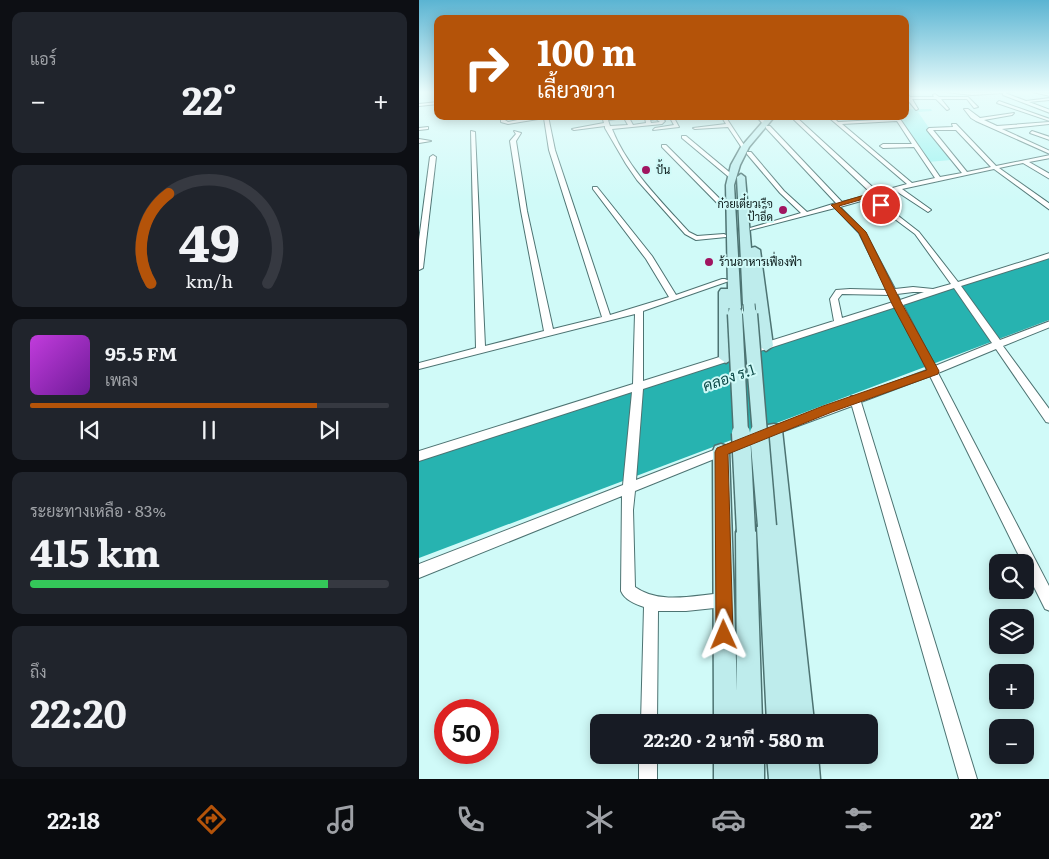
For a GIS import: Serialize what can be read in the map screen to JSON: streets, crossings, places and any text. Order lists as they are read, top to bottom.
{
  "water": ["คลอง ร.1"],
  "places": ["ปั้น", "ก๋วยเตี๋ยวเรือ ป้าอี๊ด", "ร้านอาหารเฟื่องฟ้า"],
  "page": {
    "tile": [
      "แอร์",
      ["ระยะทางเหลือ · 83%", "415 km"],
      ["ถึง", "22:20"]
    ],
    "turn": ["100 m", "เลี้ยวขวา"],
    "heat": ["−", "22°", "+"],
    "song": ["95.5 FM", "เพลง"],
    "map_buttons": ["+", "−"],
    "limit": "50",
    "trip": "22:20 · 2 นาที · 580 m",
    "tabs": ["22:18", "22°"],
    "gauge": ["49", "km/h"]
  }
}
